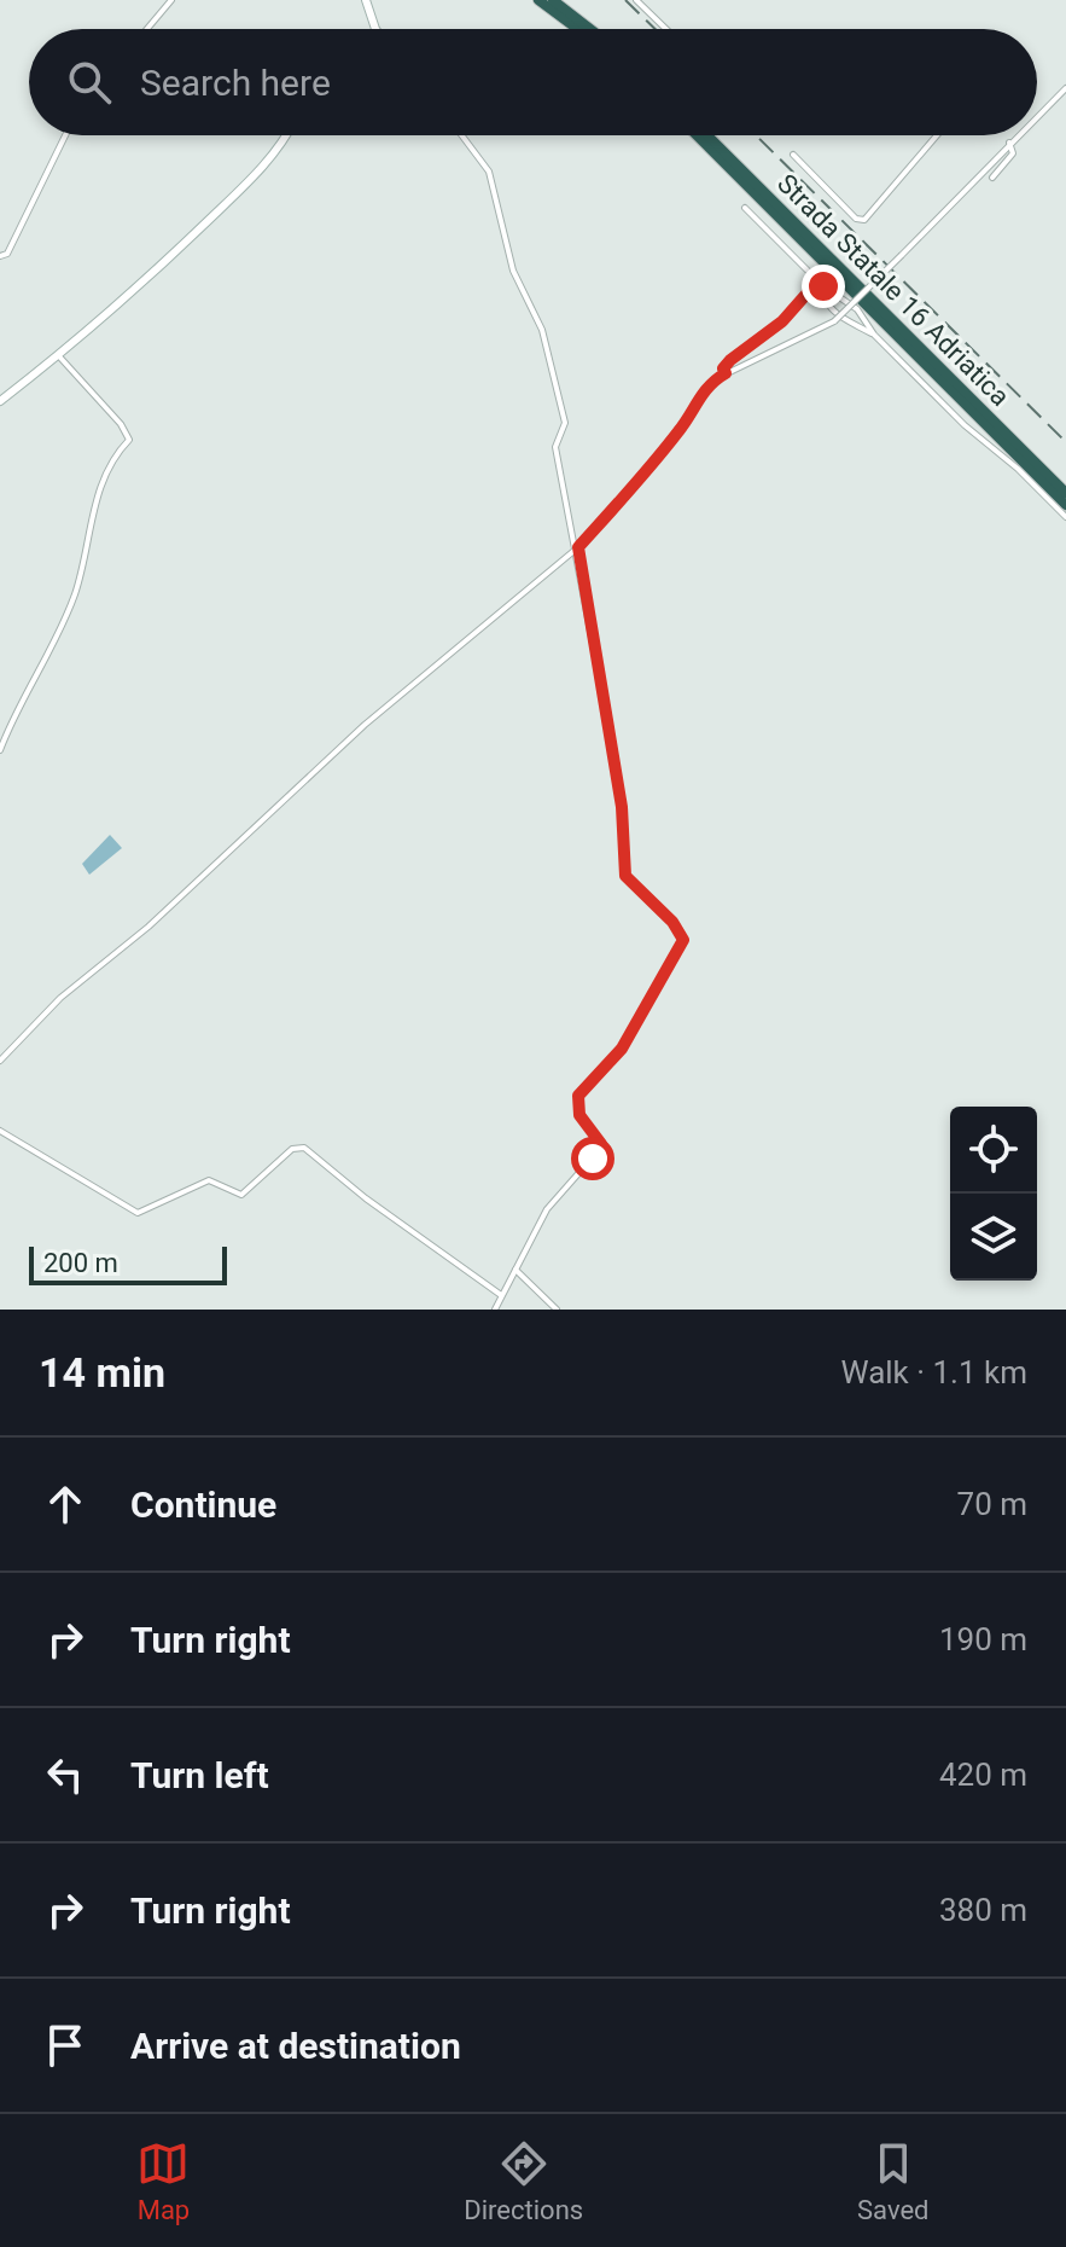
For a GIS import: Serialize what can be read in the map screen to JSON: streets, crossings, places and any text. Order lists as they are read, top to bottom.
{
  "streets": {
    "highway": ["Strada Statale 16 Adriatica"]
  },
  "scale_bar": "200 m",
  "page": {
    "search": "Search here",
    "scale": "200 m",
    "heading": ["14 min", "Walk · 1.1 km"],
    "list": [
      ["Continue", "70 m"],
      ["Turn right", "190 m"],
      ["Turn left", "420 m"],
      ["Turn right", "380 m"],
      "Arrive at destination"
    ],
    "nav": ["Map", "Directions", "Saved"]
  }
}
